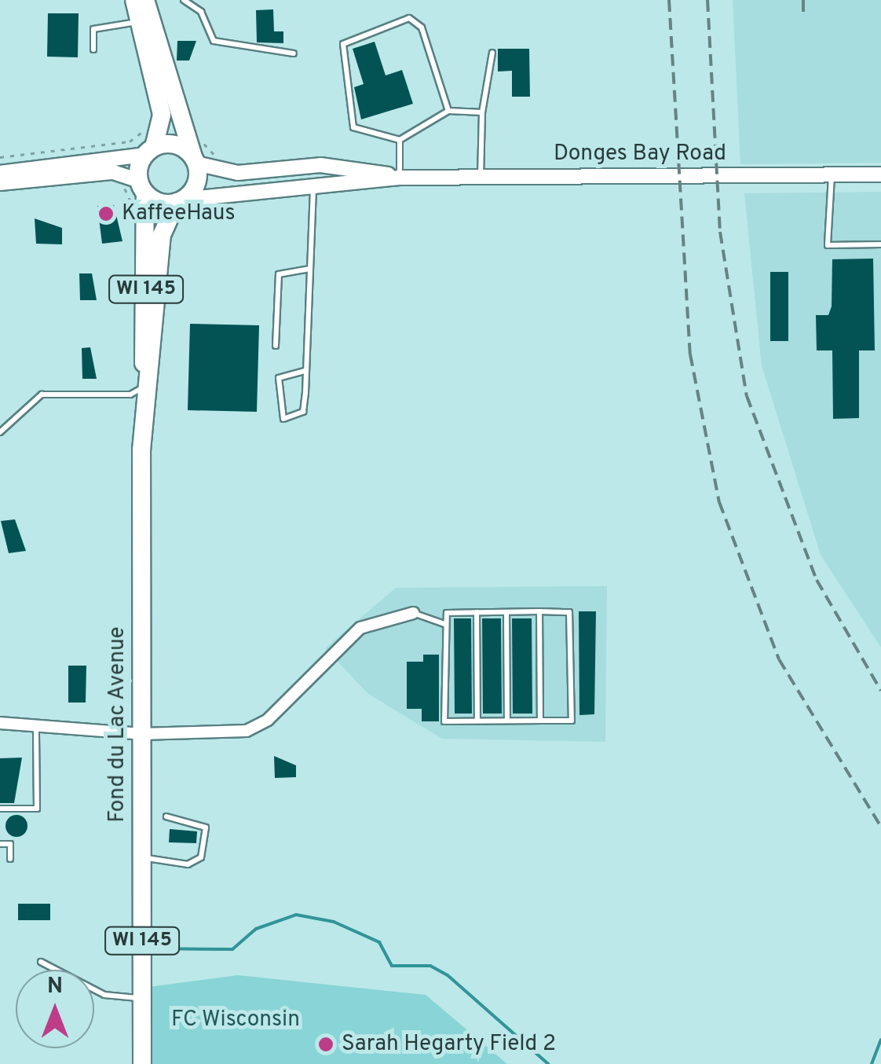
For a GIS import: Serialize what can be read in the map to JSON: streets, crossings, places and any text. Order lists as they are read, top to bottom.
{
  "streets": {
    "main road": ["WI 145", "Fond du Lac Avenue"],
    "street": ["Donges Bay Road"]
  },
  "crossings": [
    ["Donges Bay Road", "WI 145"],
    ["Donges Bay Road", "Fond du Lac Avenue"],
    ["WI 145", "Fond du Lac Avenue"]
  ],
  "parks": ["FC Wisconsin"],
  "places": ["KaffeeHaus", "Sarah Hegarty Field 2"],
  "north": "top"
}
